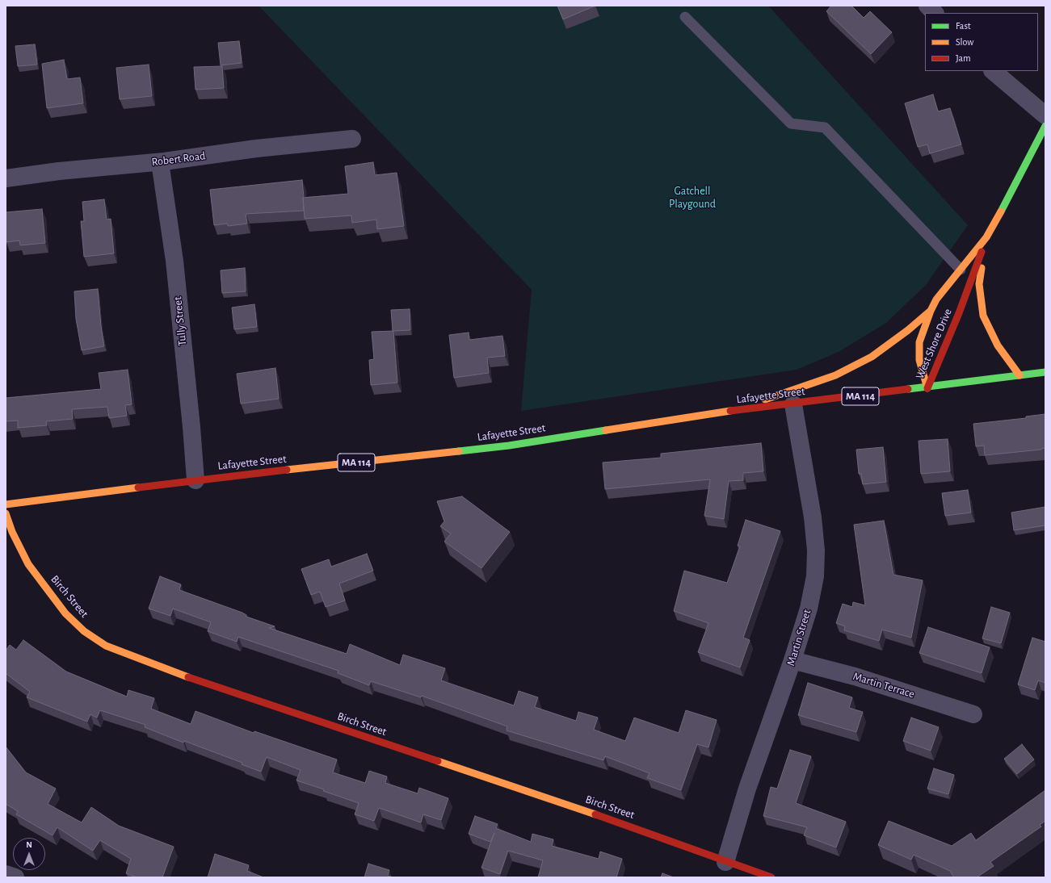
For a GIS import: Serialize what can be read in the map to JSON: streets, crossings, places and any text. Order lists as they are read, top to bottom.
{
  "streets": {
    "main road": [
      "West Shore Drive",
      "Lafayette Street",
      "MA 114",
      "Birch Street"
    ],
    "street": [
      "Robert Road",
      "Tully Street",
      "Martin Street",
      "Martin Terrace"
    ]
  },
  "crossings": [
    ["Robert Road", "Tully Street"],
    ["Tully Street", "Lafayette Street"],
    ["West Shore Drive", "Lafayette Street"],
    ["Lafayette Street", "Martin Street"],
    ["Birch Street", "Martin Street"],
    ["Martin Street", "Martin Terrace"]
  ],
  "parks": ["Gatchell Playgound"],
  "legend": ["Fast", "Slow", "Jam"],
  "north": "top"
}
